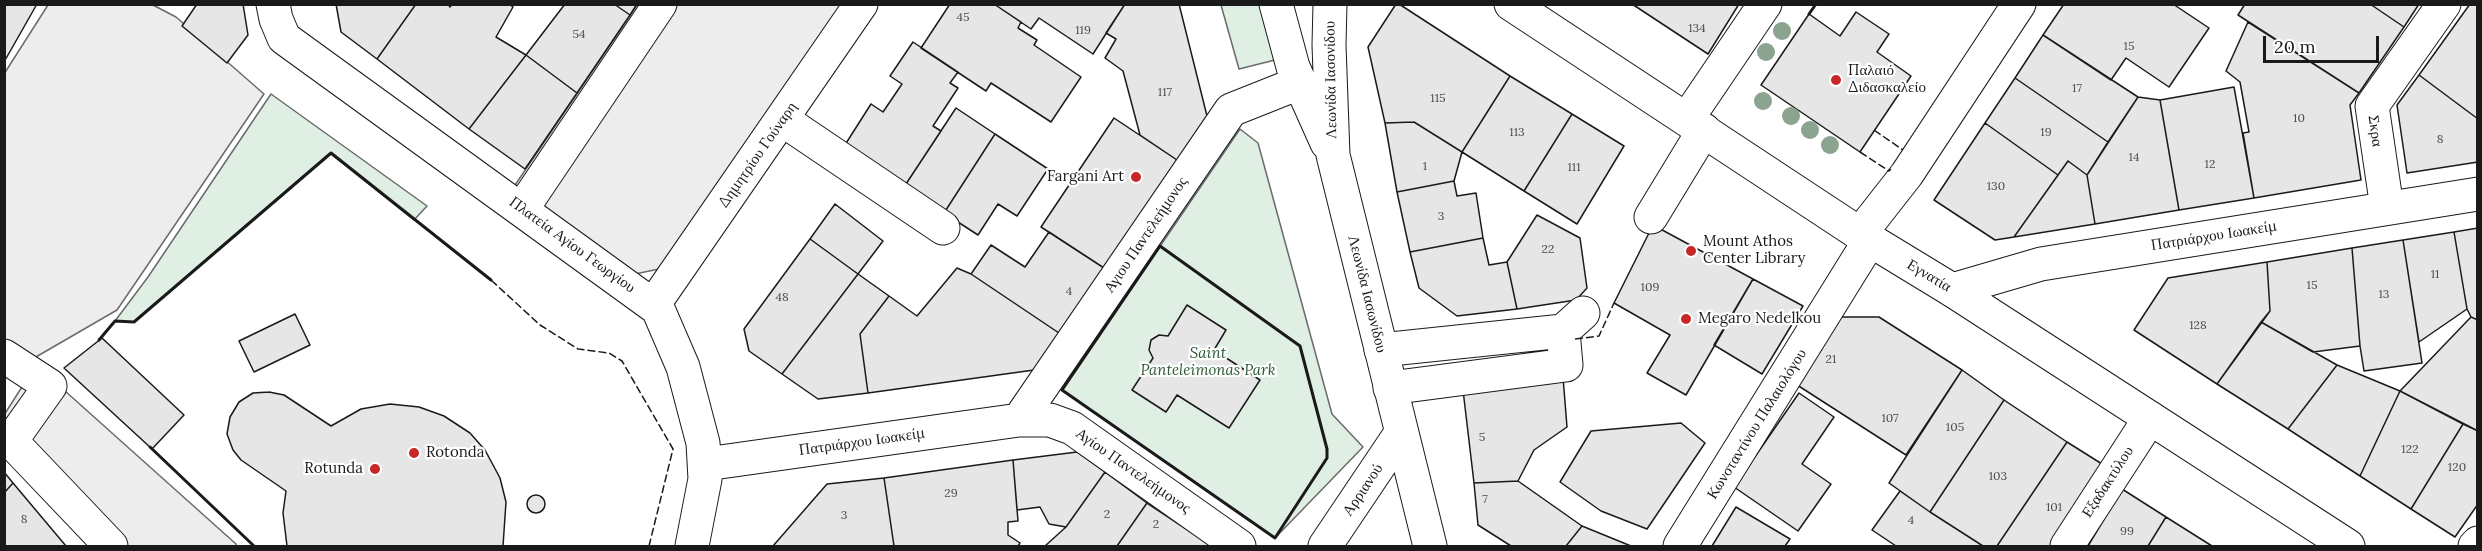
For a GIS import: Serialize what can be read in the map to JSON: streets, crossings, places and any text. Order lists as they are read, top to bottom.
{
  "streets": {
    "street": [
      "Λεωνίδα Ιασονίδου",
      "Σκρα",
      "Δημητρίου Γούναρη",
      "Αγιου Παντελεήμονος",
      "Πατριάρχου Ιωακείμ",
      "Πλατεία Αγίου Γεωργίου",
      "Εγνατία",
      "Λεωνίδα Ιασωνίδου",
      "Κωνσταντίνου Παλαιολόγου",
      "Αγίου Παντελεήμονος",
      "Εξαδακτύλου",
      "Αρριανού"
    ]
  },
  "crossings": [
    ["Λεωνίδα Ιασονίδου", "Λεωνίδα Ιασωνίδου"],
    ["Σκρα", "Πατριάρχου Ιωακείμ"],
    ["Δημητρίου Γούναρη", "Πλατεία Αγίου Γεωργίου"],
    ["Αγιου Παντελεήμονος", "Πατριάρχου Ιωακείμ"],
    ["Αγιου Παντελεήμονος", "Αγίου Παντελεήμονος"],
    ["Πατριάρχου Ιωακείμ", "Πλατεία Αγίου Γεωργίου"],
    ["Πατριάρχου Ιωακείμ", "Εγνατία"],
    ["Πατριάρχου Ιωακείμ", "Αγίου Παντελεήμονος"],
    ["Εγνατία", "Κωνσταντίνου Παλαιολόγου"],
    ["Εγνατία", "Εξαδακτύλου"],
    ["Λεωνίδα Ιασωνίδου", "Αρριανού"]
  ],
  "parks": ["Saint Panteleimonas Park"],
  "places": [
    "Παλαιό Διδασκαλείο",
    "Fargani Art",
    "Mount Athos Center Library",
    "Megaro Nedelkou",
    "Rotonda",
    "Rotunda"
  ],
  "house_numbers": [
    "45",
    "134",
    "119",
    "54",
    "15",
    "17",
    "117",
    "115",
    "10",
    "113",
    "19",
    "8",
    "14",
    "12",
    "1",
    "111",
    "130",
    "3",
    "22",
    "11",
    "15",
    "109",
    "4",
    "13",
    "48",
    "128",
    "21",
    "107",
    "105",
    "5",
    "122",
    "120",
    "103",
    "29",
    "7",
    "101",
    "2",
    "3",
    "8",
    "4",
    "2",
    "99"
  ],
  "scale_bar": "20 m"
}
